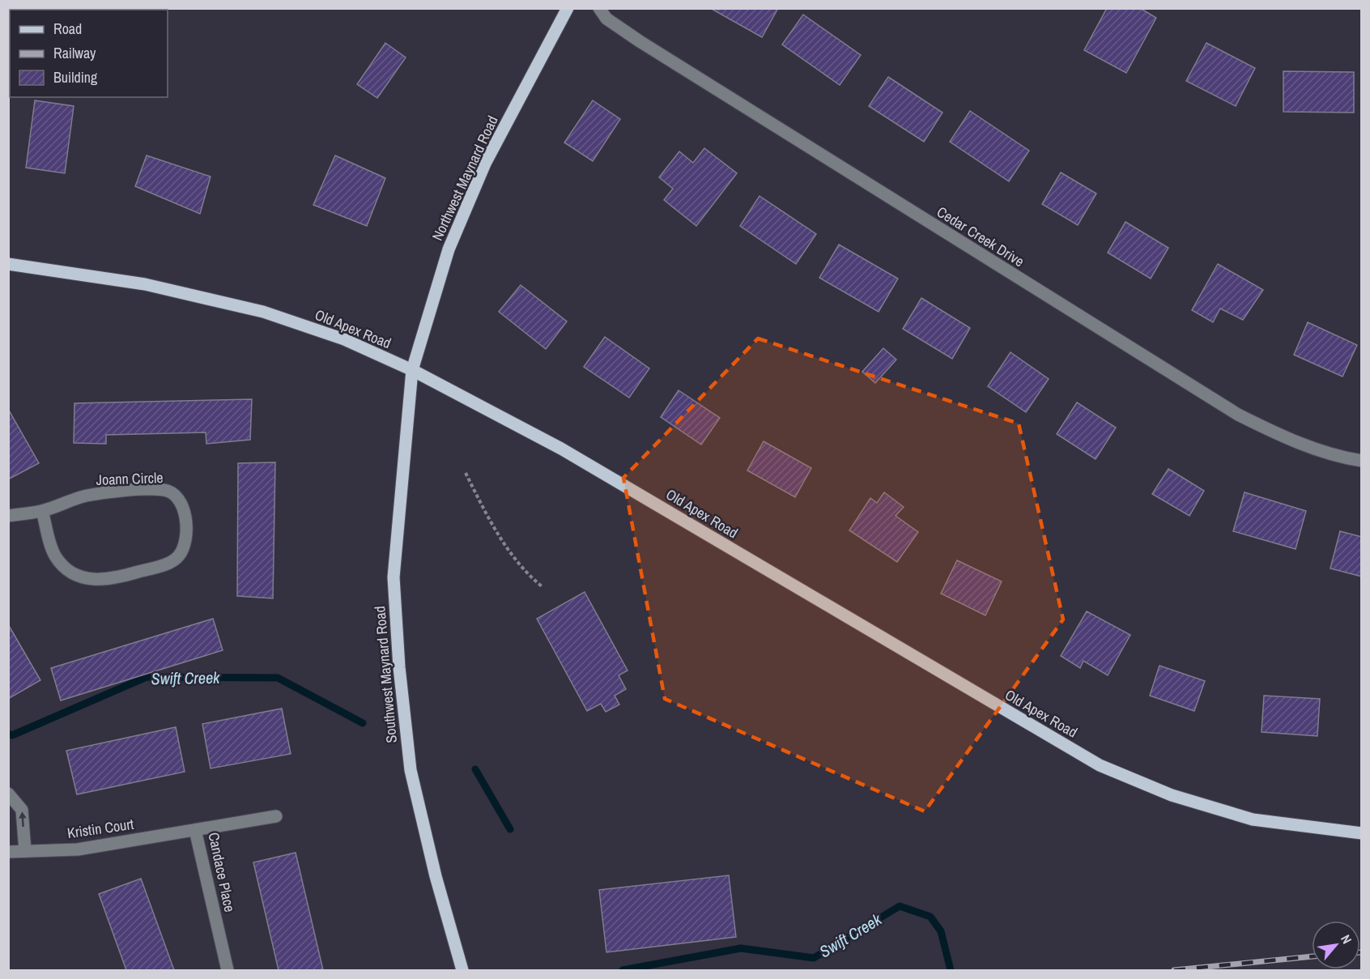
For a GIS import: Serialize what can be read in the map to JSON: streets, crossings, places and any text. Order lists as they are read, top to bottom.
{
  "streets": {
    "main road": ["Northwest Maynard Road", "Old Apex Road", "Southwest Maynard Road"],
    "street": [
      "Cedar Creek Drive",
      "Joann Circle",
      "Kristin Court",
      "Candace Place"
    ]
  },
  "crossings": [
    ["Northwest Maynard Road", "Old Apex Road"],
    ["Northwest Maynard Road", "Southwest Maynard Road"],
    ["Old Apex Road", "Southwest Maynard Road"],
    ["Kristin Court", "Candace Place"]
  ],
  "water": ["Swift Creek"],
  "legend": ["Road", "Railway", "Building"],
  "north": "top right"
}
